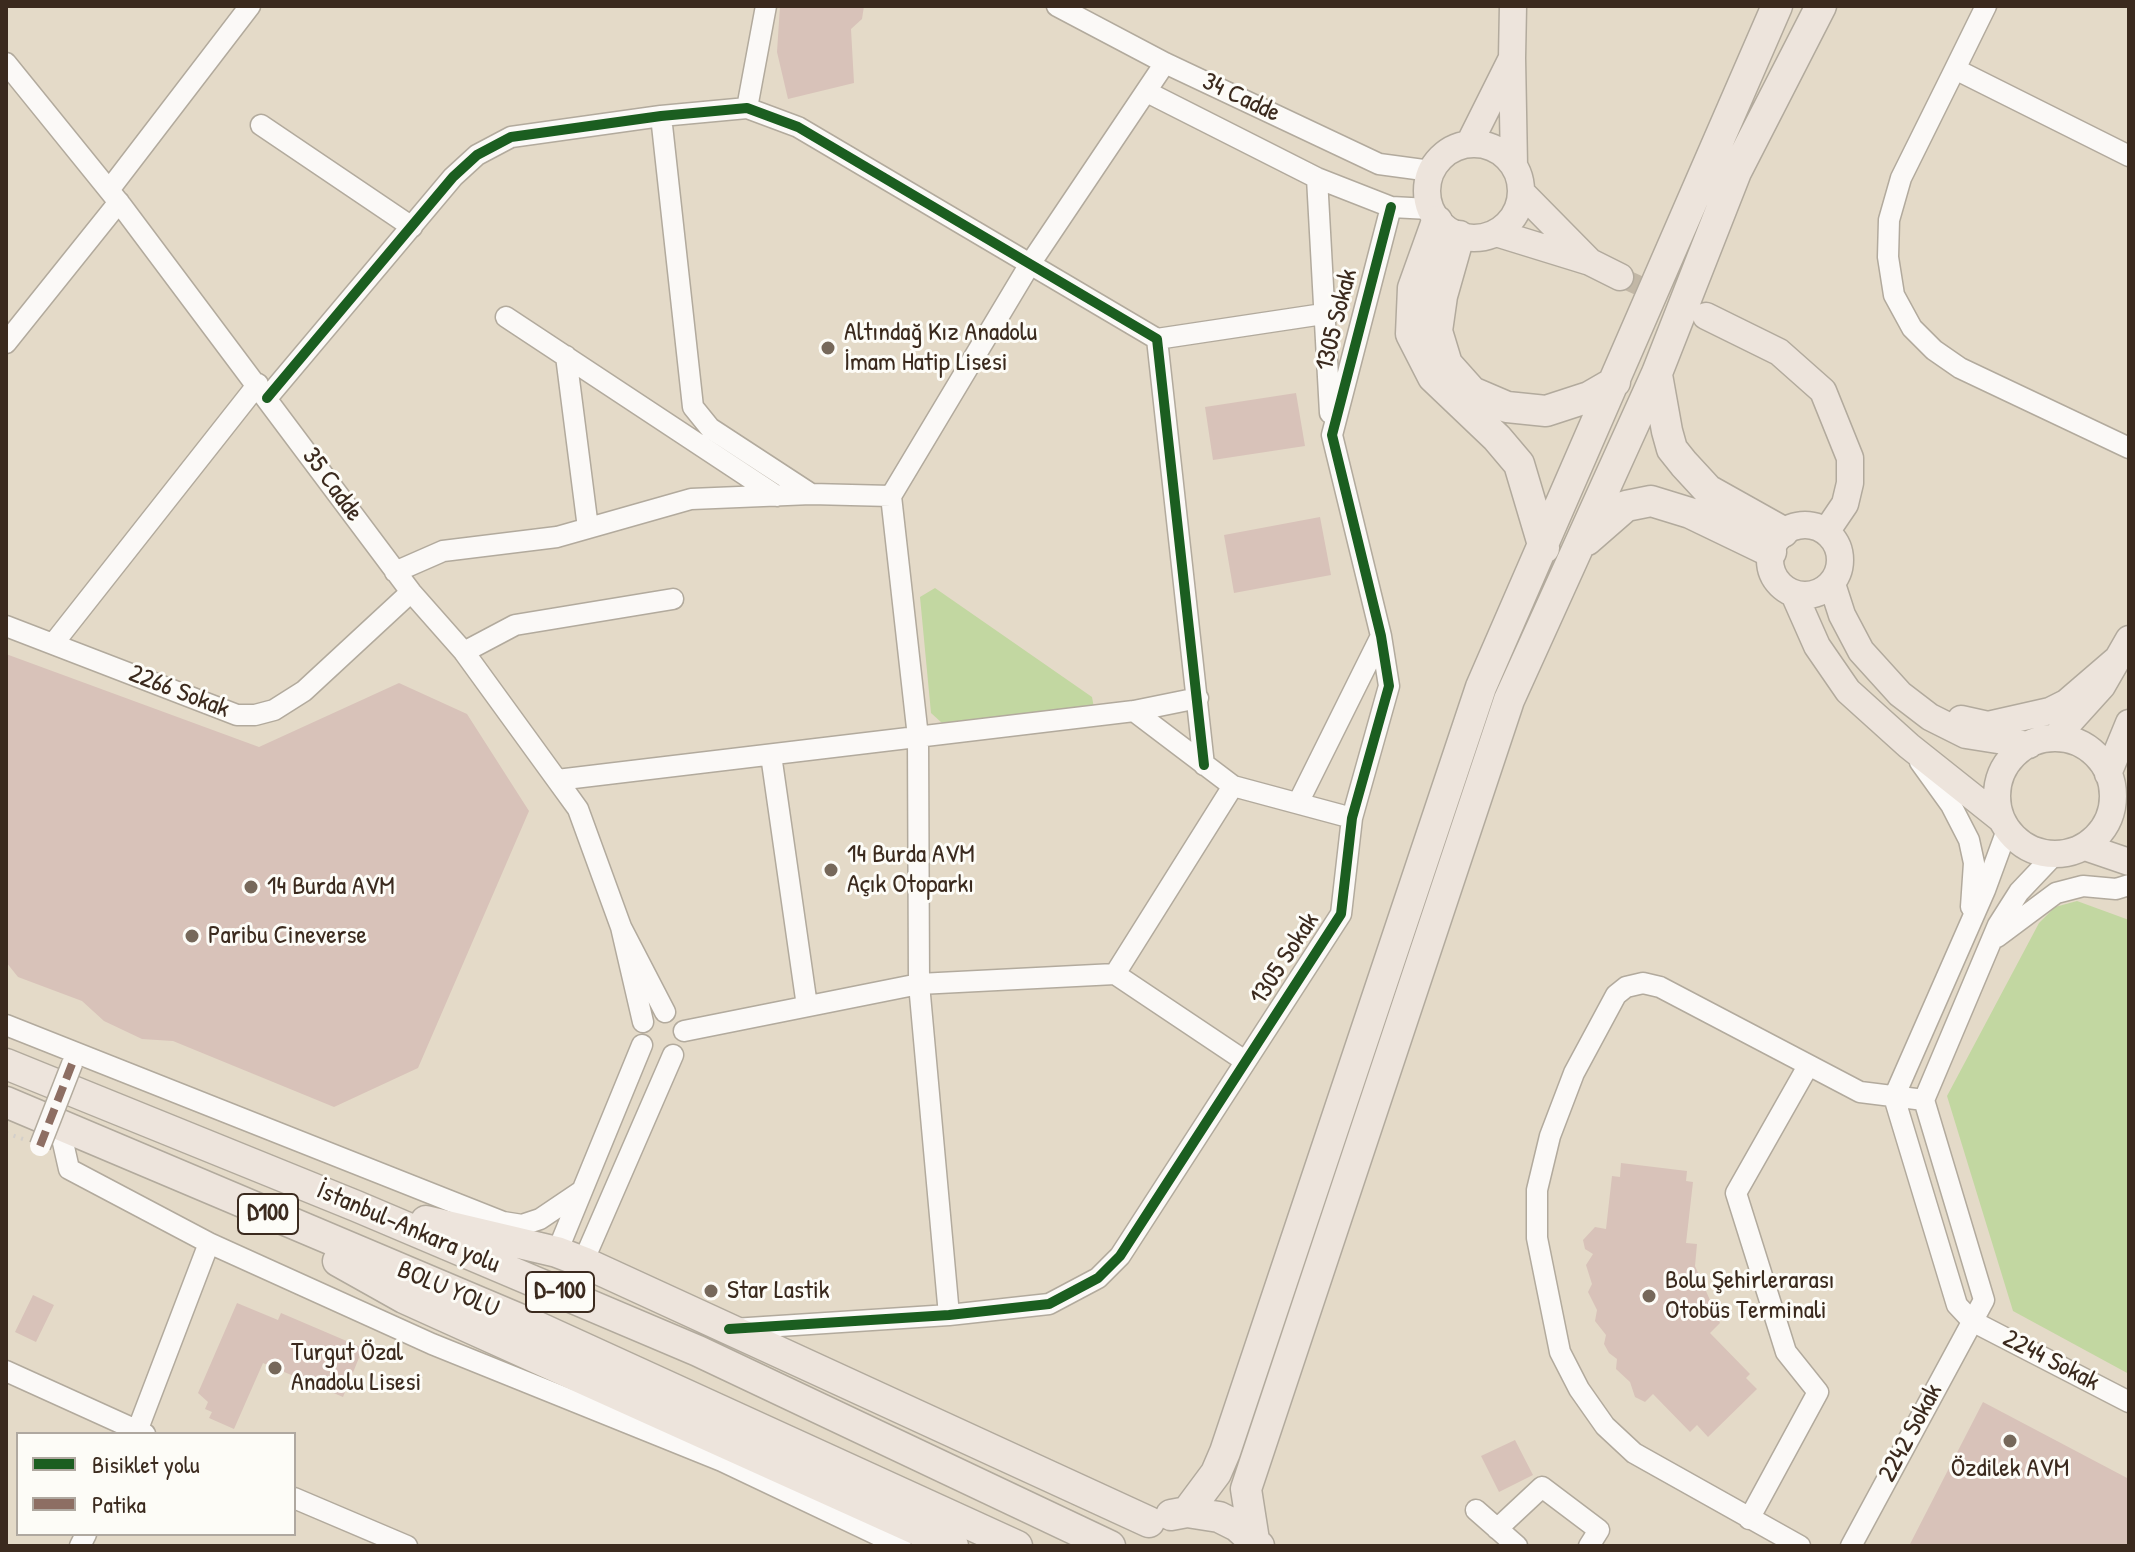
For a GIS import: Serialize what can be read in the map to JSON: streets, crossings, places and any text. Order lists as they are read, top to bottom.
{
  "streets": {
    "highway": [
      "D100",
      "İstanbul-Ankara yolu",
      "BOLU YOLU",
      "D-100"
    ],
    "street": [
      "34 Cadde",
      "1305 Sokak",
      "35 Cadde",
      "2266 Sokak",
      "2244 Sokak",
      "2242 Sokak"
    ]
  },
  "crossings": [
    ["35 Cadde", "2266 Sokak"],
    ["2244 Sokak", "2242 Sokak"]
  ],
  "places": [
    "Altındağ Kız Anadolu İmam Hatip Lisesi",
    "14 Burda AVM Açık Otoparkı",
    "14 Burda AVM",
    "Paribu Cineverse",
    "Star Lastik",
    "Bolu Şehirlerarası Otobüs Terminali",
    "Turgut Özal Anadolu Lisesi",
    "Özdilek AVM"
  ],
  "legend": ["Bisiklet yolu", "Patika"]
}
